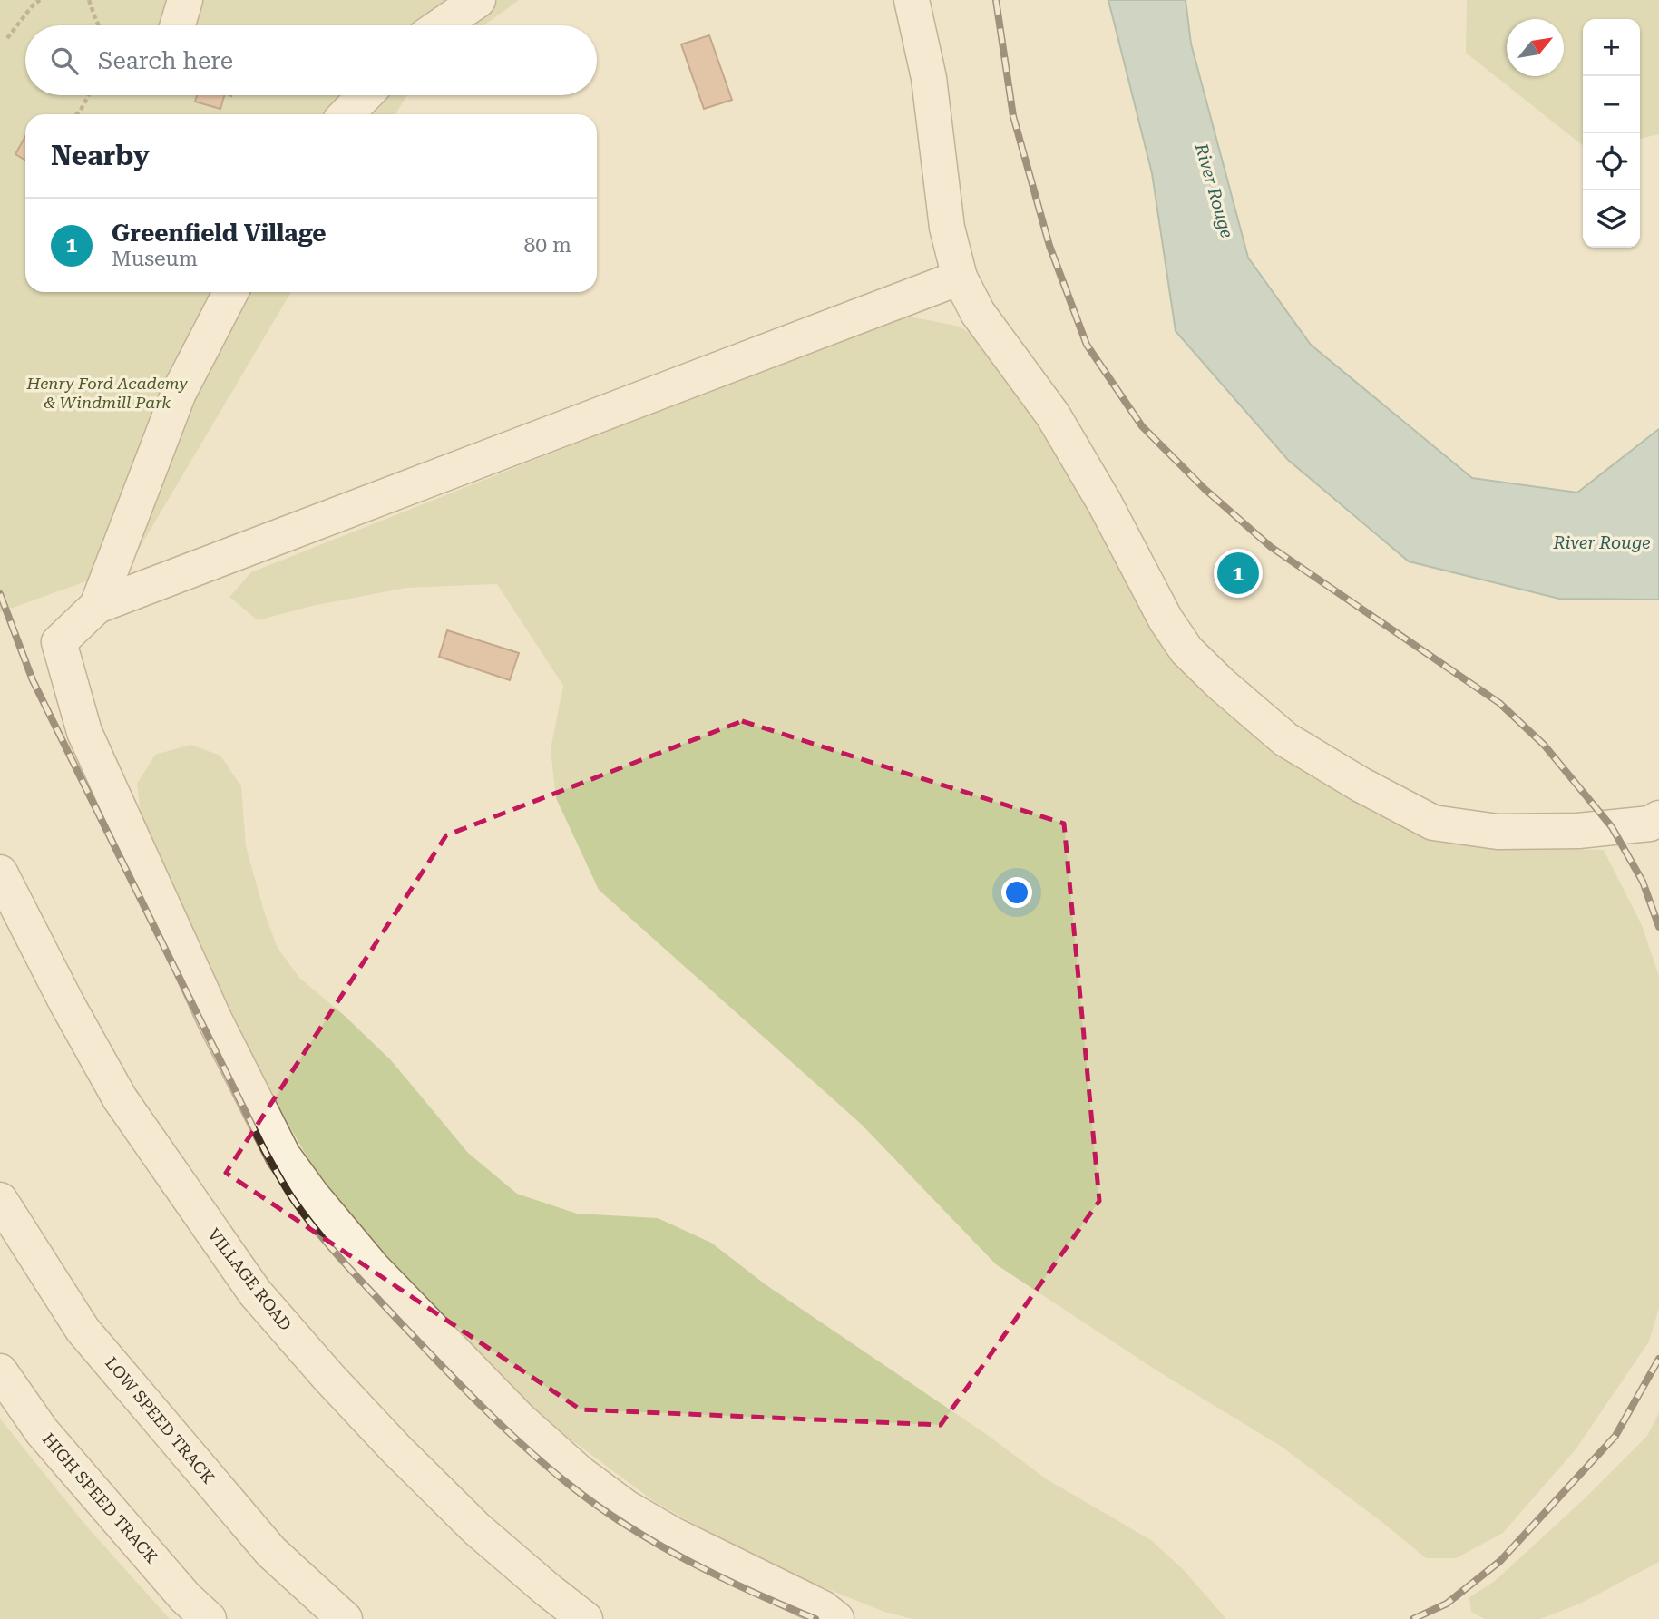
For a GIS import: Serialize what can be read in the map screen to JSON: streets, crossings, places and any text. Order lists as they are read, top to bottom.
{
  "streets": {
    "street": ["VILLAGE ROAD", "LOW SPEED TRACK", "HIGH SPEED TRACK"]
  },
  "water": ["River Rouge"],
  "parks": ["Henry Ford Academy & Windmill Park"],
  "north": "top right",
  "page": {
    "map_buttons": ["+", "−"],
    "search": "Search here",
    "heading": "Nearby",
    "list": [
      {
        "mark": "1",
        "name": "Greenfield Village",
        "note": "Museum",
        "value": "80 m"
      }
    ],
    "pins": "1"
  }
}
